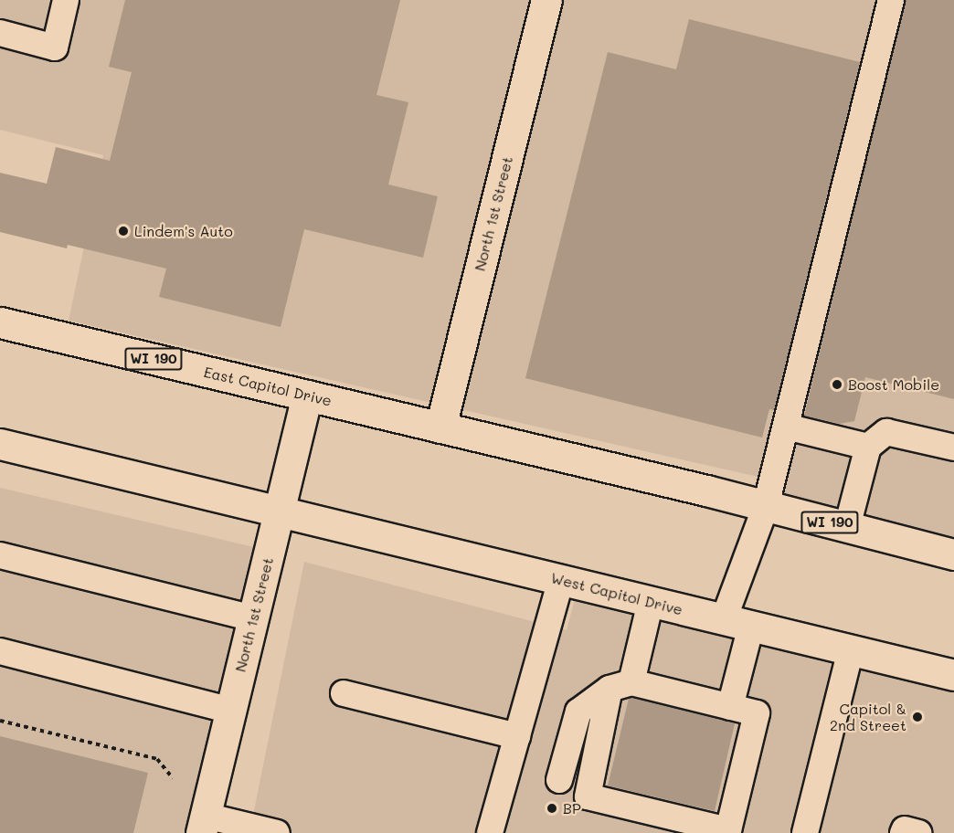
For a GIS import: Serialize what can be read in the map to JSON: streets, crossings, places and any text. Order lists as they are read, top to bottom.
{
  "streets": {
    "main road": [
      "North 1st Street",
      "WI 190",
      "East Capitol Drive",
      "West Capitol Drive"
    ]
  },
  "crossings": [
    ["North 1st Street", "WI 190"],
    ["North 1st Street", "East Capitol Drive"],
    ["North 1st Street", "West Capitol Drive"],
    ["WI 190", "East Capitol Drive"]
  ],
  "places": [
    "Lindem's Auto",
    "Boost Mobile",
    "Capitol & 2nd Street",
    "BP"
  ]
}
